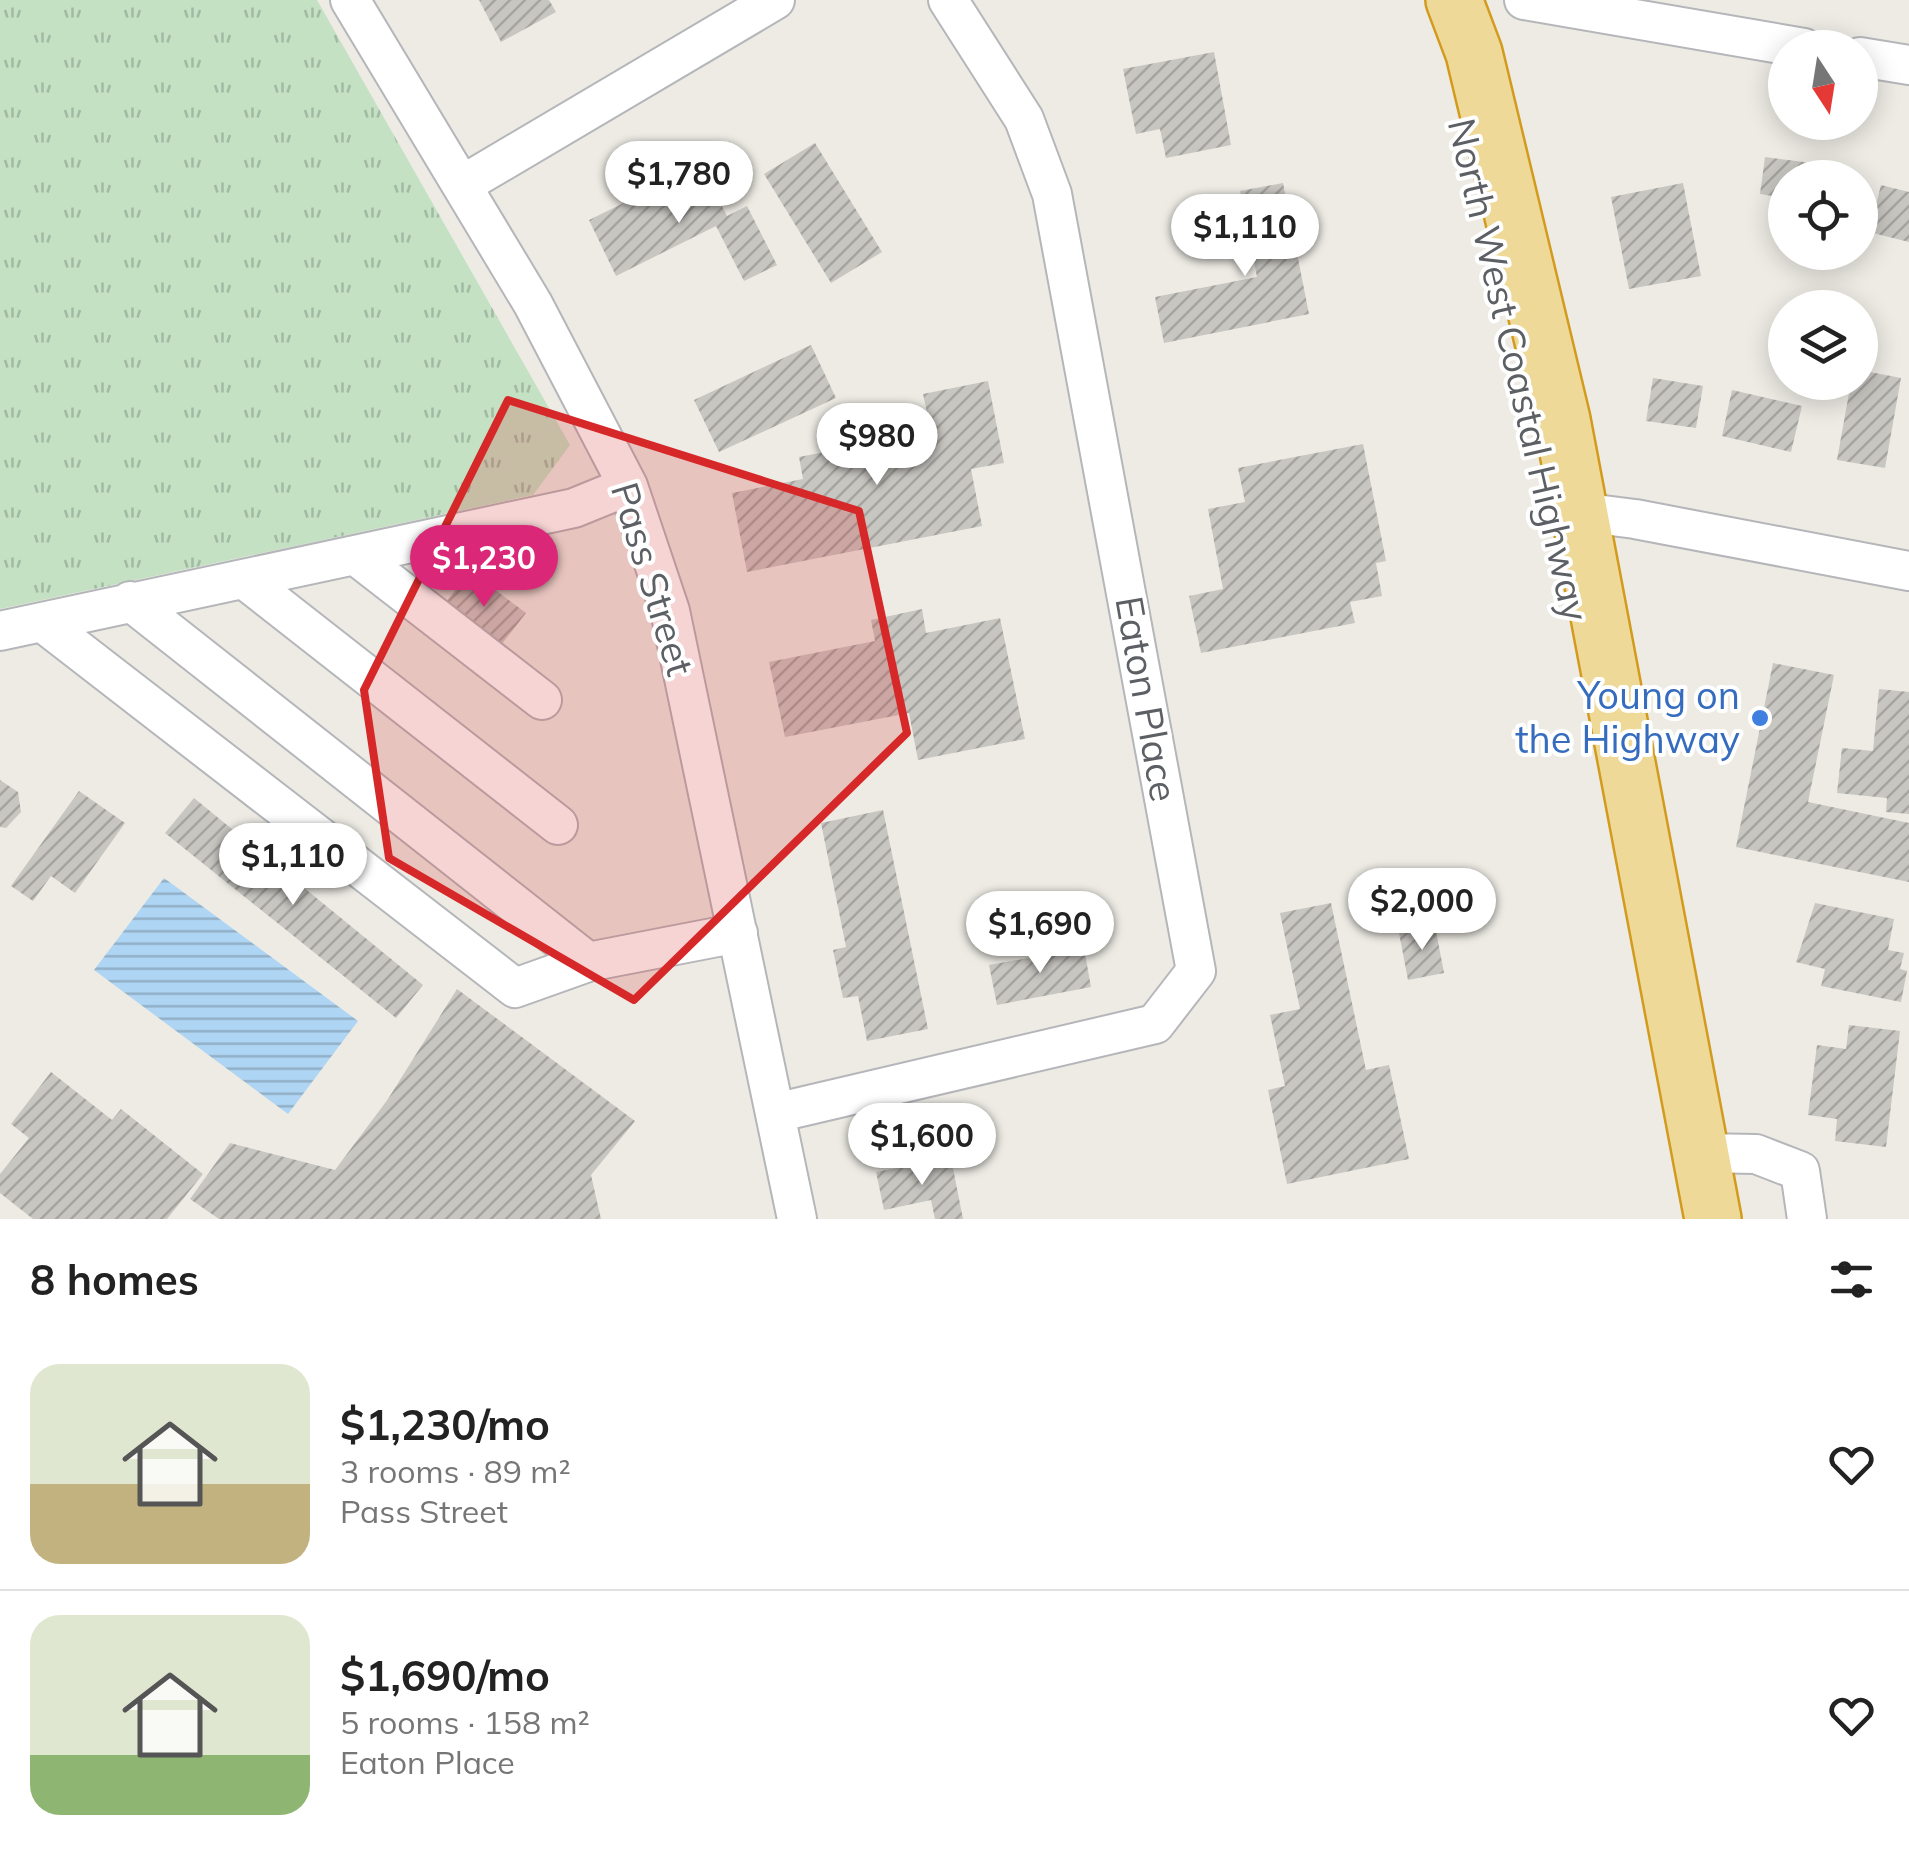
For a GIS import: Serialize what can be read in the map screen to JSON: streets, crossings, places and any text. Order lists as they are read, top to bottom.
{
  "streets": {
    "highway": ["North West Coastal Highway"],
    "street": ["Pass Street", "Eaton Place"]
  },
  "crossings": [
    ["Pass Street", "Eaton Place"]
  ],
  "places": ["Young on the Highway"],
  "north": "bottom",
  "page": {
    "price": [
      "$1,780",
      "$1,110",
      "$980",
      "$1,230",
      "$1,110",
      "$2,000",
      "$1,690",
      "$1,600"
    ],
    "heading": "8 homes",
    "list": [
      {
        "name": "$1,230/mo",
        "note": "3 rooms · 89 m² · Pass Street"
      },
      {
        "name": "$1,690/mo",
        "note": "5 rooms · 158 m² · Eaton Place"
      }
    ]
  }
}
